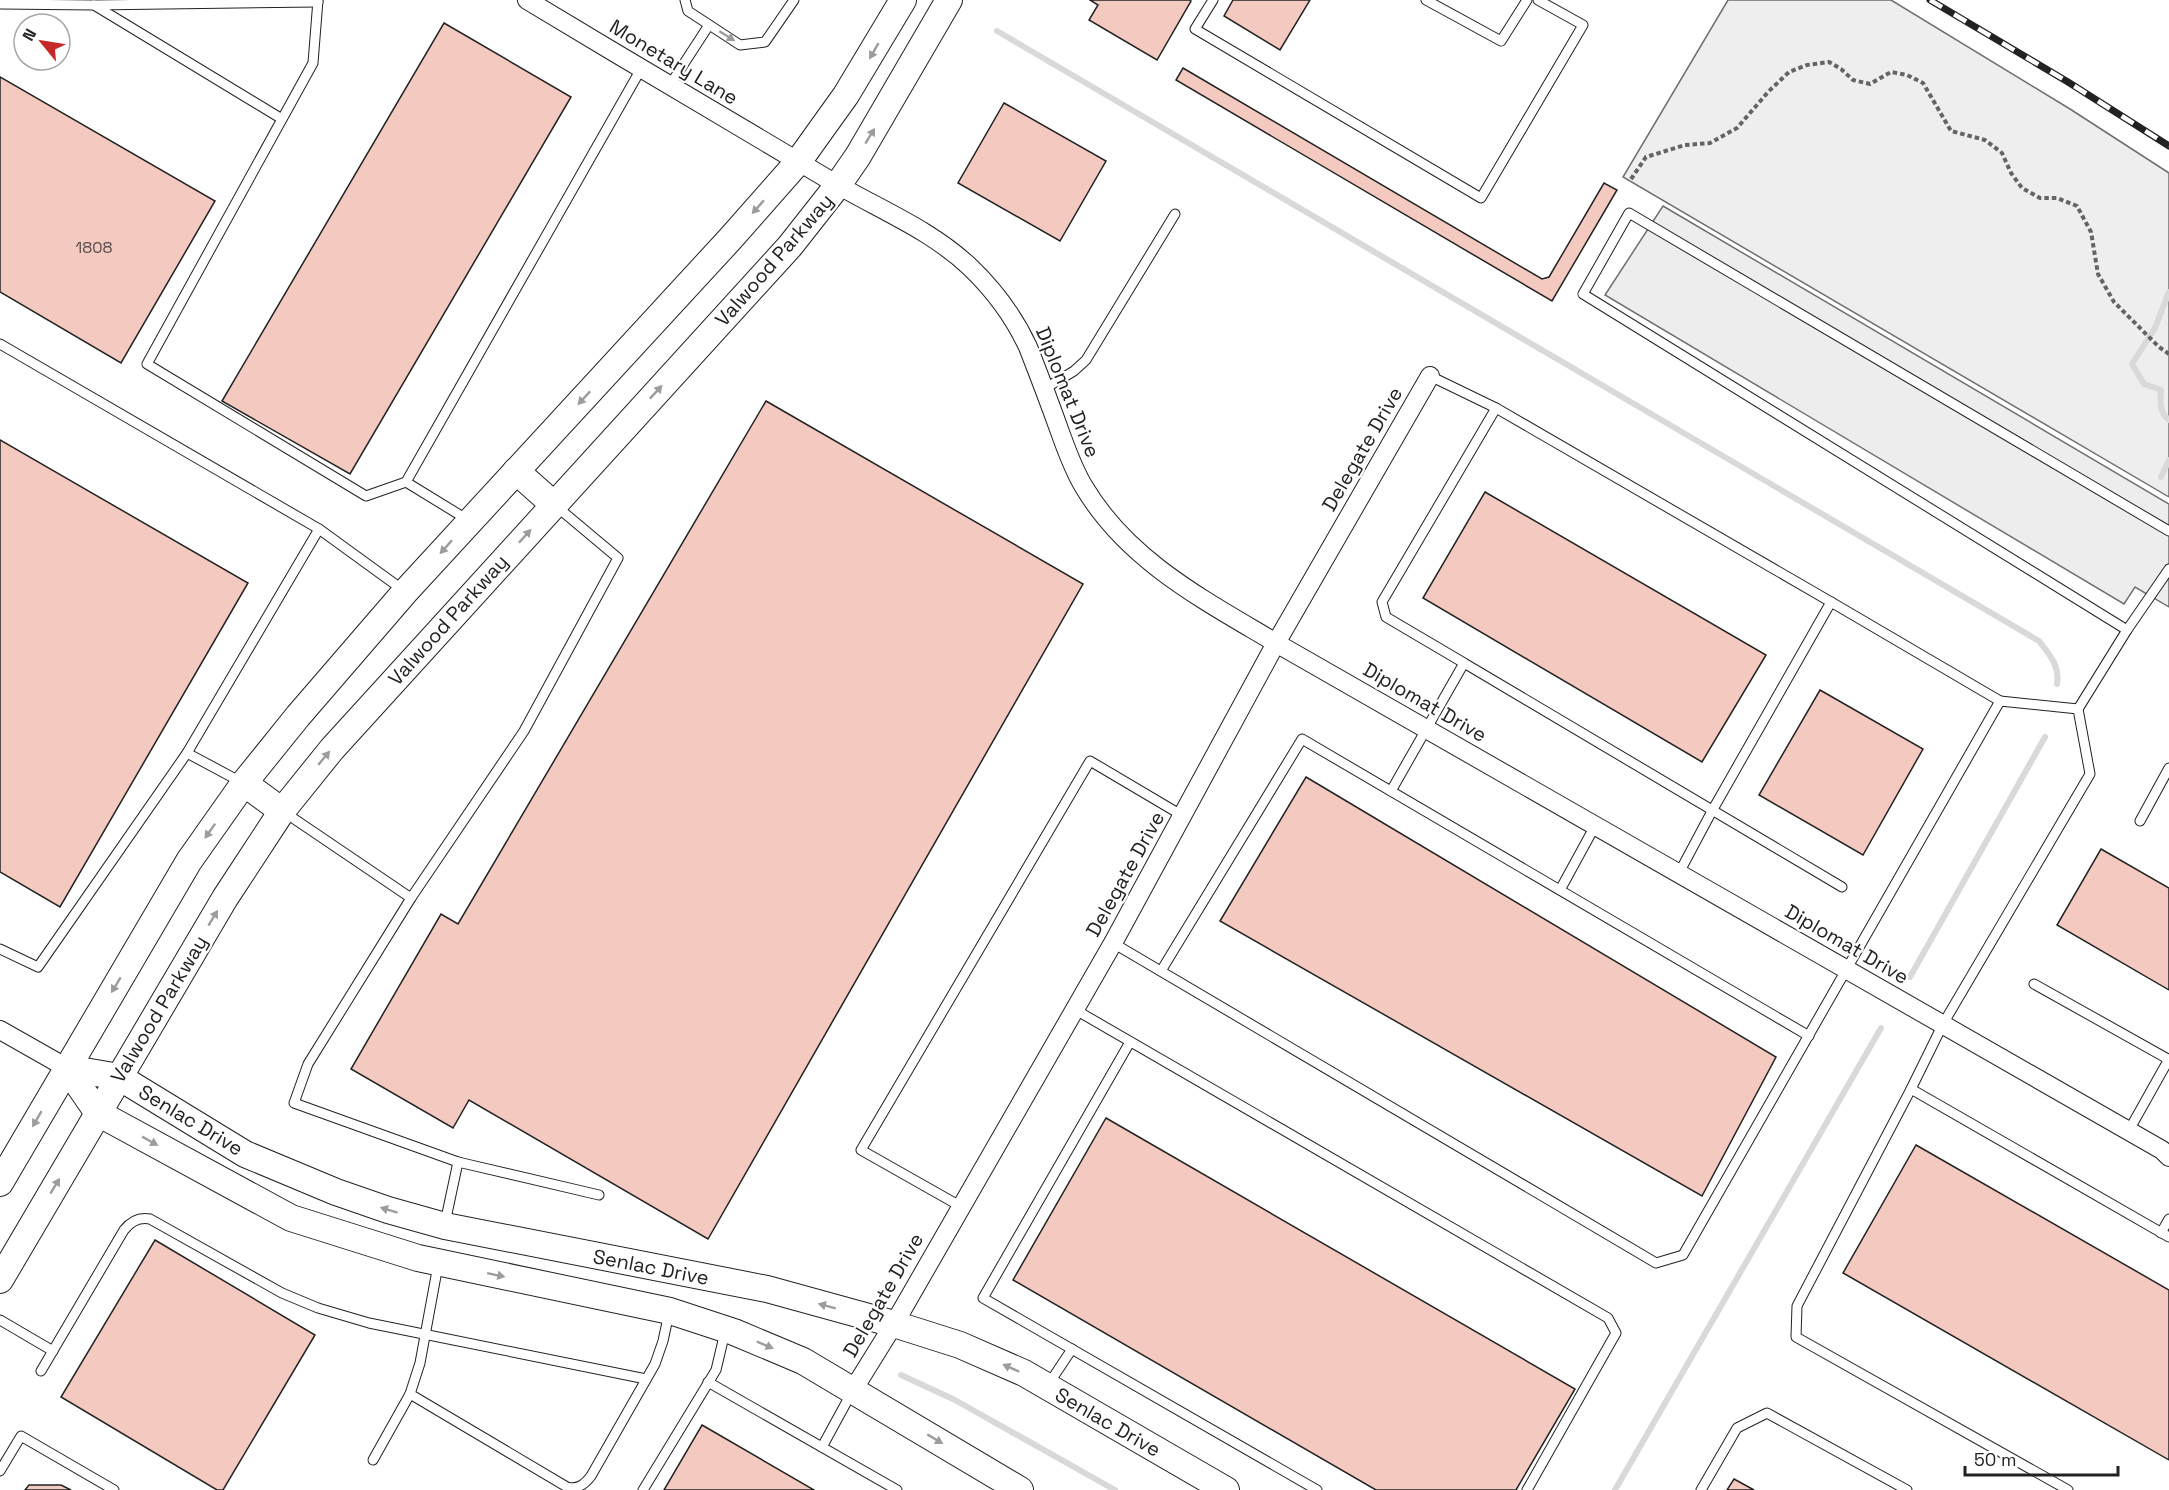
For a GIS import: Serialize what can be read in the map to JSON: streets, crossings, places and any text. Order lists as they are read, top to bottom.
{
  "streets": {
    "main road": ["Valwood Parkway", "Senlac Drive"],
    "street": ["Monetary Lane", "Diplomat Drive", "Delegate Drive"]
  },
  "crossings": [
    ["Monetary Lane", "Diplomat Drive"],
    ["Valwood Parkway", "Diplomat Drive"],
    ["Valwood Parkway", "Senlac Drive"],
    ["Diplomat Drive", "Delegate Drive"],
    ["Delegate Drive", "Senlac Drive"]
  ],
  "house_numbers": ["1808"],
  "scale_bar": "50 m",
  "north": "top left"
}
